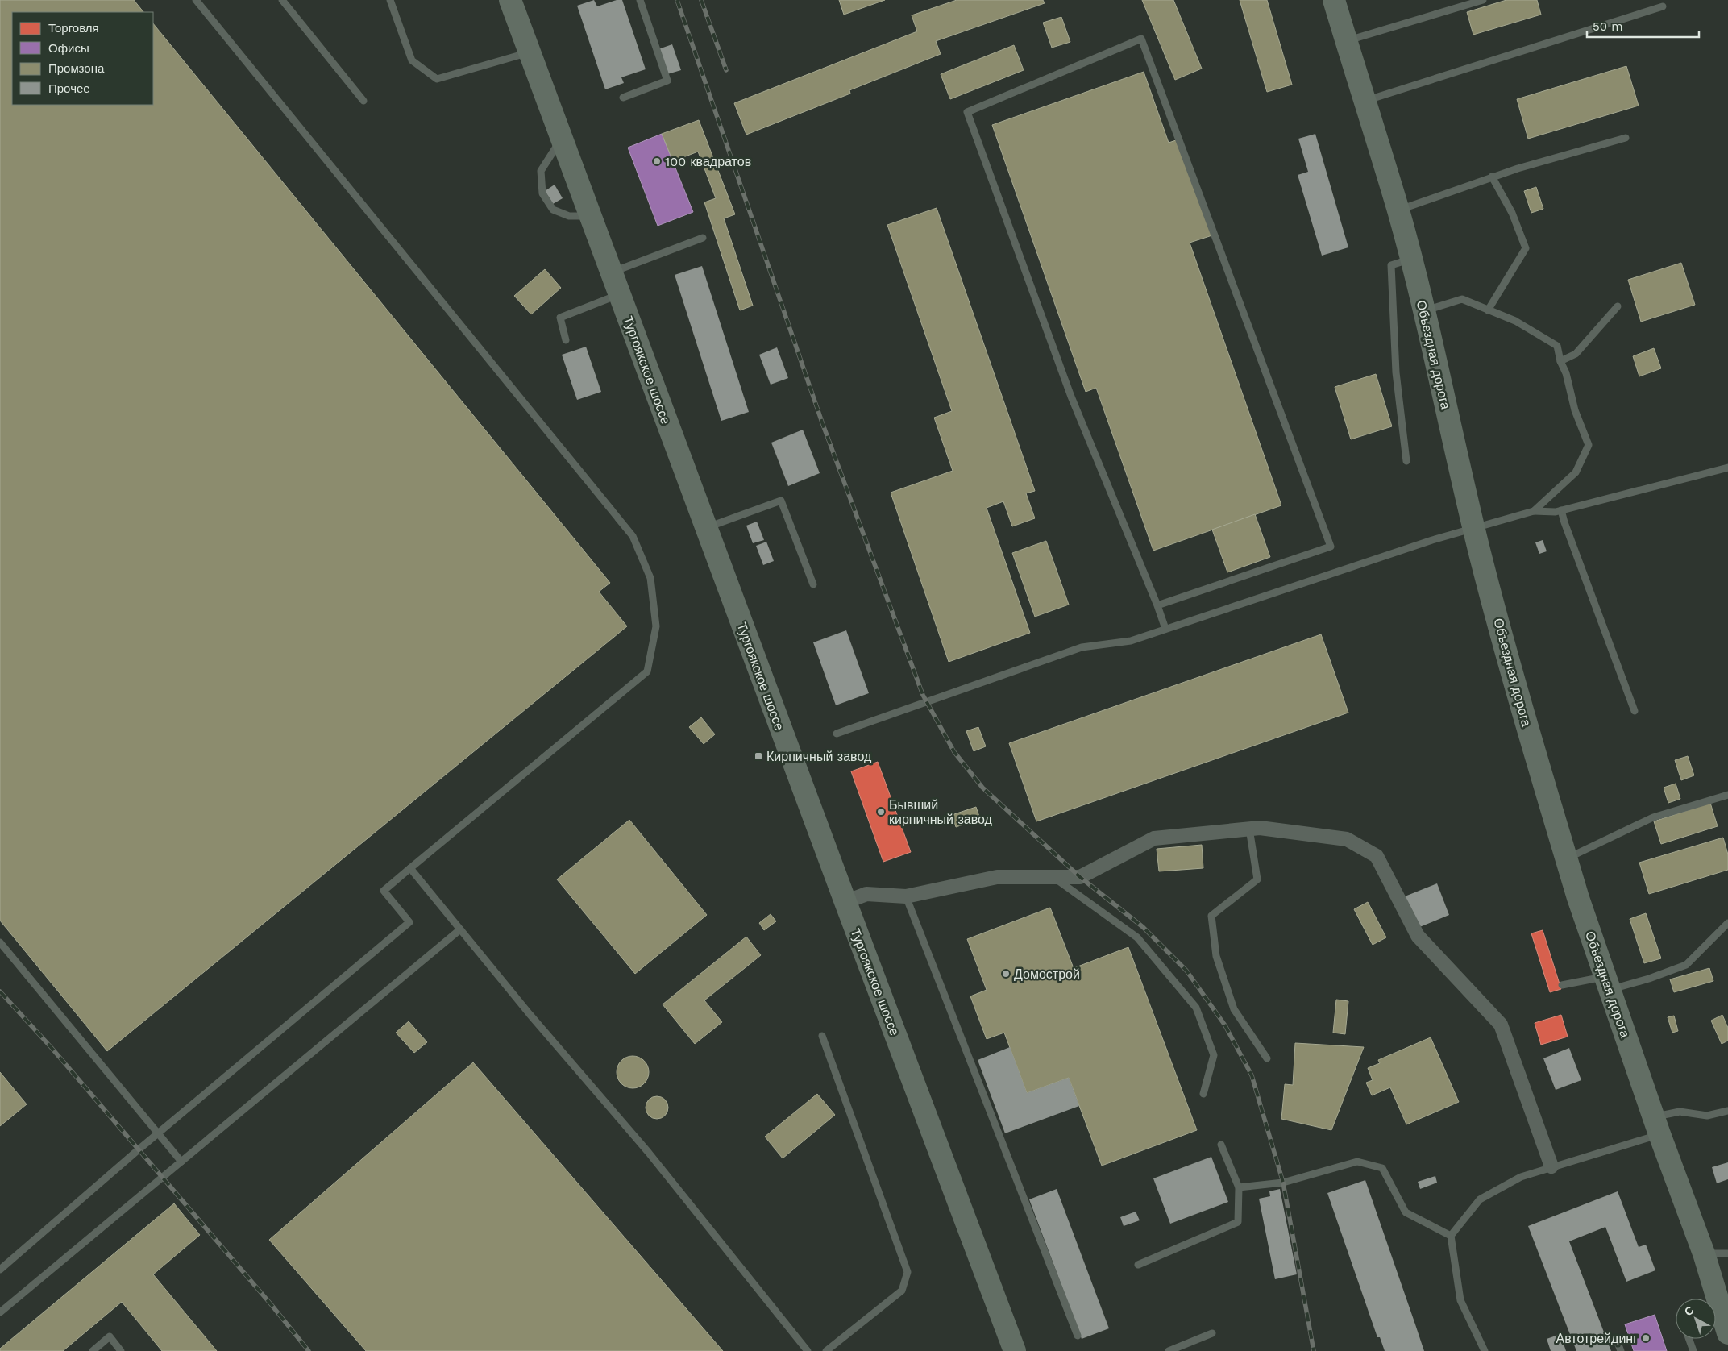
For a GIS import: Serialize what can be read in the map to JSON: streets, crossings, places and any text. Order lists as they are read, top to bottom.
{
  "streets": {
    "main road": ["Объездная дорога", "Тургоякское шоссе"]
  },
  "places": {
    "other": [
      "100 квадратов",
      "Бывший кирпичный завод",
      "Домострой",
      "Автотрейдинг"
    ],
    "transit": ["Кирпичный завод"]
  },
  "legend": [
    "Торговля",
    "Офисы",
    "Промзона",
    "Прочее"
  ],
  "scale_bar": "50 m",
  "north": "top left"
}
